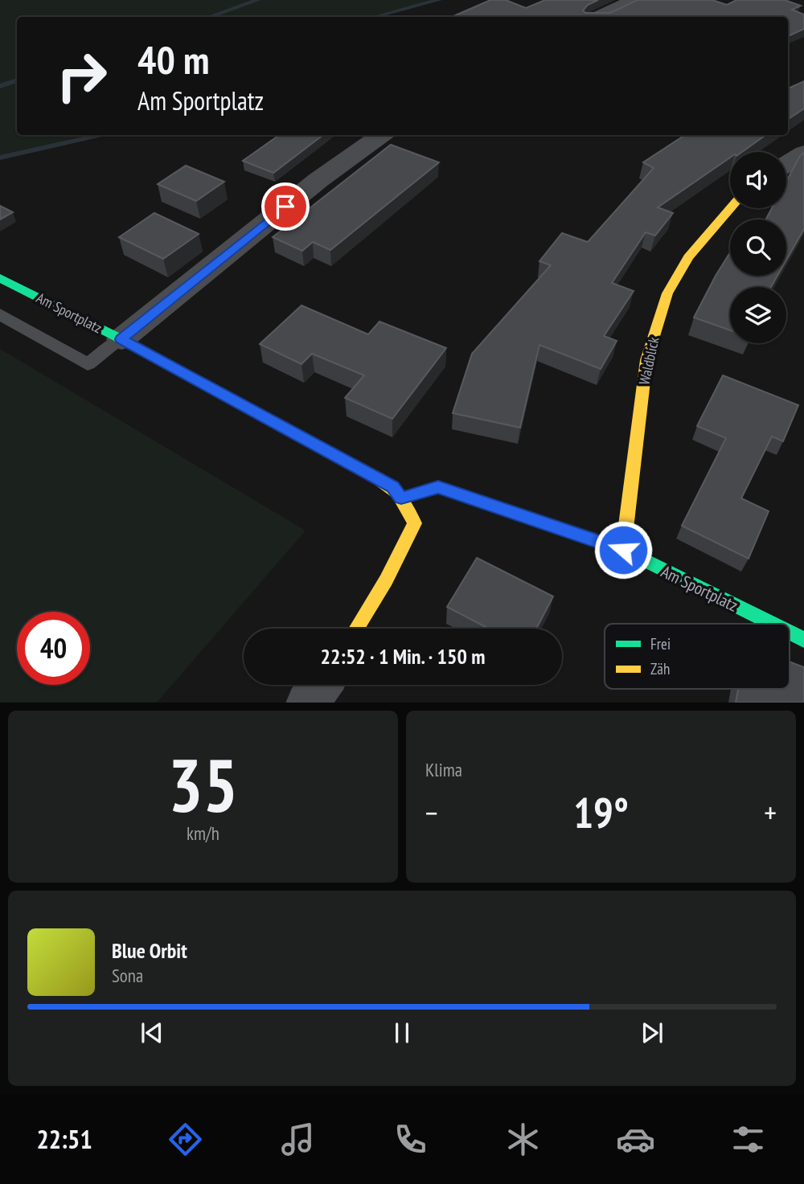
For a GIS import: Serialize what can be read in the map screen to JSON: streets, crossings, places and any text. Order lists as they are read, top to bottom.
{
  "streets": {
    "street": ["Am Sportplatz", "Waldblick"]
  },
  "crossings": [
    ["Am Sportplatz", "Waldblick"]
  ],
  "legend": ["Frei", "Zäh"],
  "page": {
    "turn": ["40 m", "Am Sportplatz"],
    "limit": "40",
    "trip": "22:52 · 1 Min. · 150 m",
    "tile": [
      ["35", "km/h"],
      "Klima"
    ],
    "heat": ["−", "19°", "+"],
    "song": ["Blue Orbit", "Sona"],
    "tabs": "22:51"
  }
}
